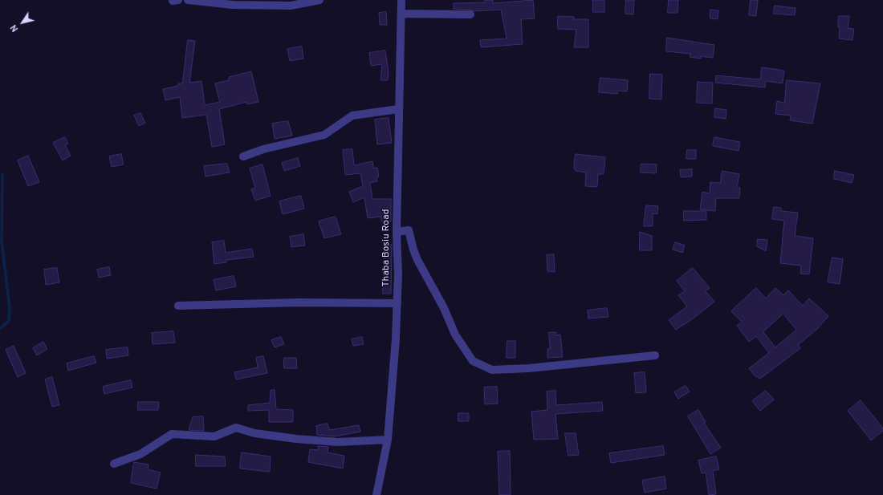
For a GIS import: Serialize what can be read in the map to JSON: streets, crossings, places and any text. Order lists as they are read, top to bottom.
{
  "streets": {
    "street": ["Thaba Bosiu Road"]
  },
  "north": "bottom left"
}
